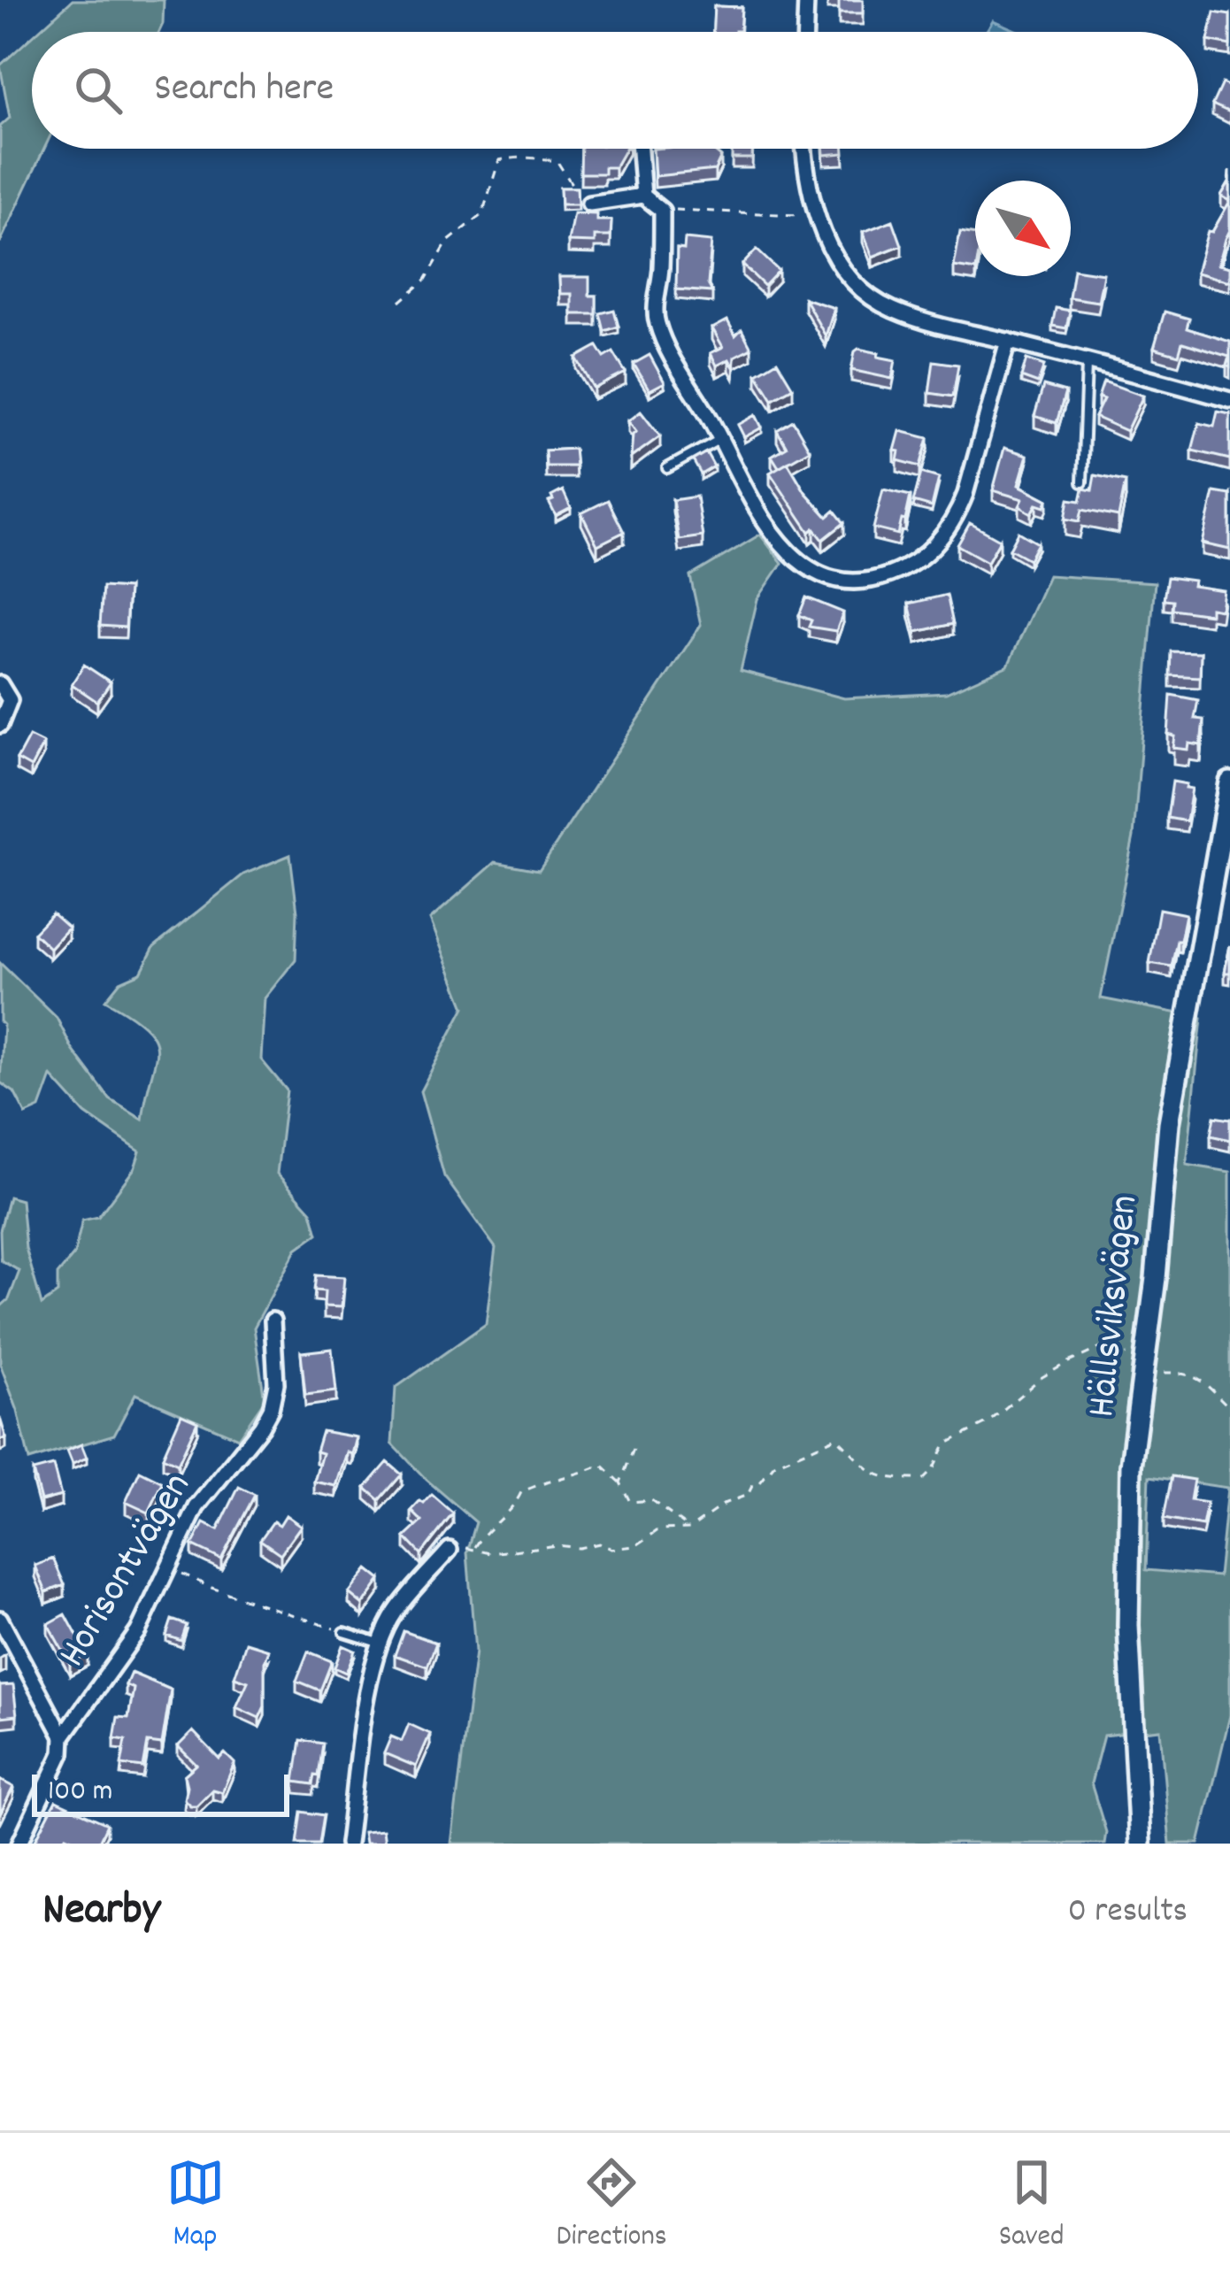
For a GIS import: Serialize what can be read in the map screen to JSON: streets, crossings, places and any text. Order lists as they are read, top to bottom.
{
  "streets": {
    "street": ["Hällsviksvägen", "Horisontvägen"]
  },
  "scale_bar": "100 m",
  "north": "bottom right",
  "page": {
    "search": "Search here",
    "scale": "100 m",
    "heading": ["Nearby", "0 results"],
    "nav": ["Map", "Directions", "Saved"]
  }
}
